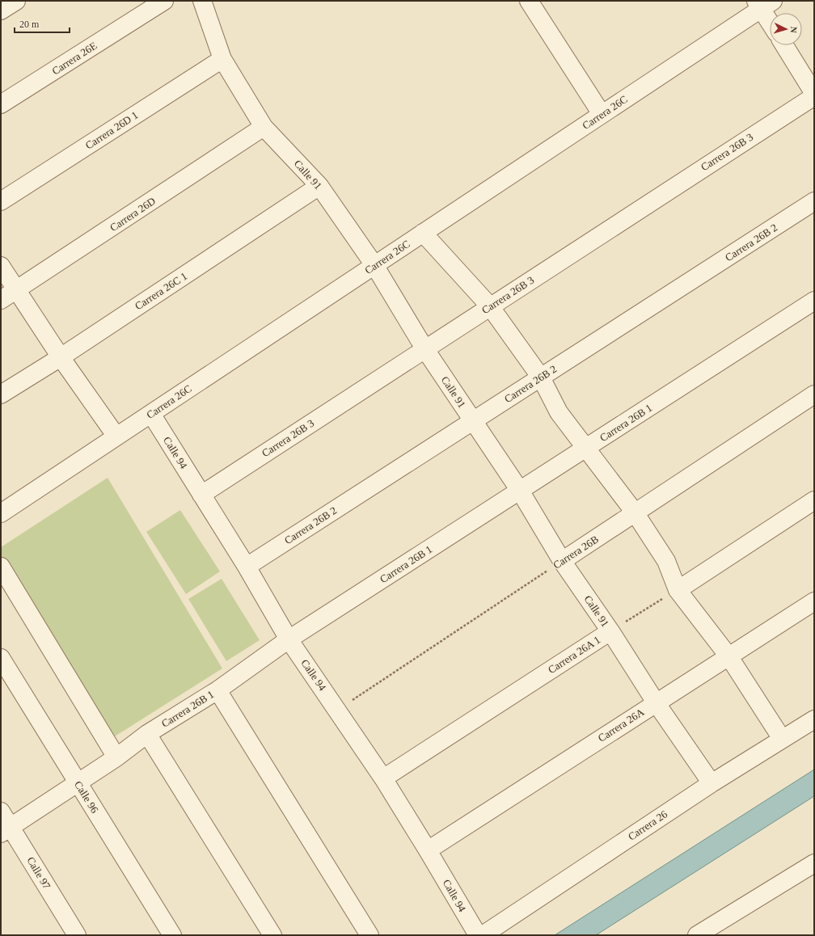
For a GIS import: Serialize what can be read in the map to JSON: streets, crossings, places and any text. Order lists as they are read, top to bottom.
{
  "streets": {
    "street": [
      "Carrera 26E",
      "Carrera 26C",
      "Carrera 26D 1",
      "Carrera 26B 3",
      "Calle 91",
      "Carrera 26D",
      "Carrera 26B 2",
      "Carrera 26C 1",
      "Carrera 26B 1",
      "Calle 94",
      "Carrera 26B",
      "Carrera 26A 1",
      "Carrera 26A",
      "Calle 96",
      "Carrera 26",
      "Calle 97"
    ]
  },
  "crossings": [
    ["Carrera 26C", "Calle 91"],
    ["Carrera 26C", "Calle 94"],
    ["Carrera 26D 1", "Calle 91"],
    ["Carrera 26B 3", "Calle 91"],
    ["Carrera 26B 3", "Calle 94"],
    ["Calle 91", "Carrera 26D"],
    ["Calle 91", "Carrera 26B 2"],
    ["Calle 91", "Carrera 26C 1"],
    ["Calle 91", "Carrera 26B 1"],
    ["Calle 91", "Carrera 26B"],
    ["Calle 91", "Carrera 26A 1"],
    ["Calle 91", "Carrera 26A"],
    ["Calle 91", "Carrera 26"],
    ["Carrera 26B 2", "Calle 94"],
    ["Carrera 26B 1", "Calle 94"],
    ["Carrera 26B 1", "Calle 96"],
    ["Carrera 26B 1", "Calle 97"],
    ["Calle 94", "Carrera 26B"],
    ["Calle 94", "Carrera 26A 1"],
    ["Calle 94", "Carrera 26A"]
  ],
  "scale_bar": "20 m",
  "north": "right"
}
